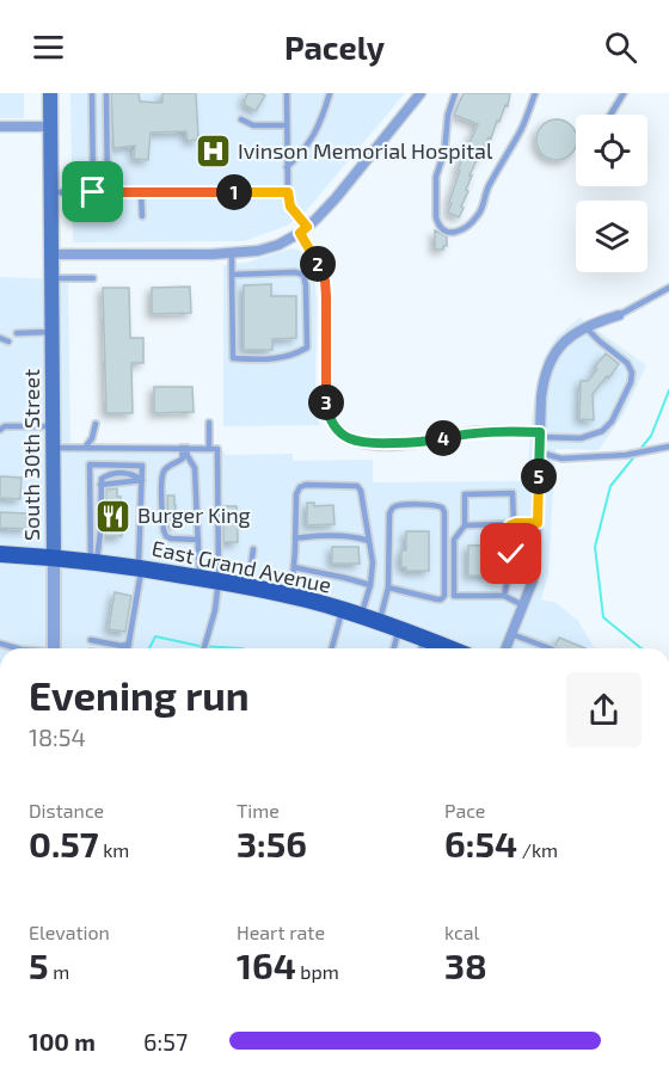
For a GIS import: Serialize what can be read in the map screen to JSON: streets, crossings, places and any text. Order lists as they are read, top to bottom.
{
  "streets": {
    "main road": ["South 30th Street", "East Grand Avenue"]
  },
  "crossings": [
    ["South 30th Street", "East Grand Avenue"]
  ],
  "places": {
    "hospital": ["Ivinson Memorial Hospital"],
    "restaurant": ["Burger King"]
  },
  "page": {
    "header": "Pacely",
    "pins": [
      "1",
      "2",
      "3",
      "4",
      "5"
    ],
    "heading": ["Evening run", "18:54"],
    "stats": [
      ["Distance", "0.57 km"],
      ["Time", "3:56"],
      ["Pace", "6:54 /km"],
      ["Elevation", "5 m"],
      ["Heart rate", "164 bpm"],
      ["kcal", "38"]
    ],
    "list": [
      {
        "name": "100 m",
        "note": "6:57"
      }
    ]
  }
}
